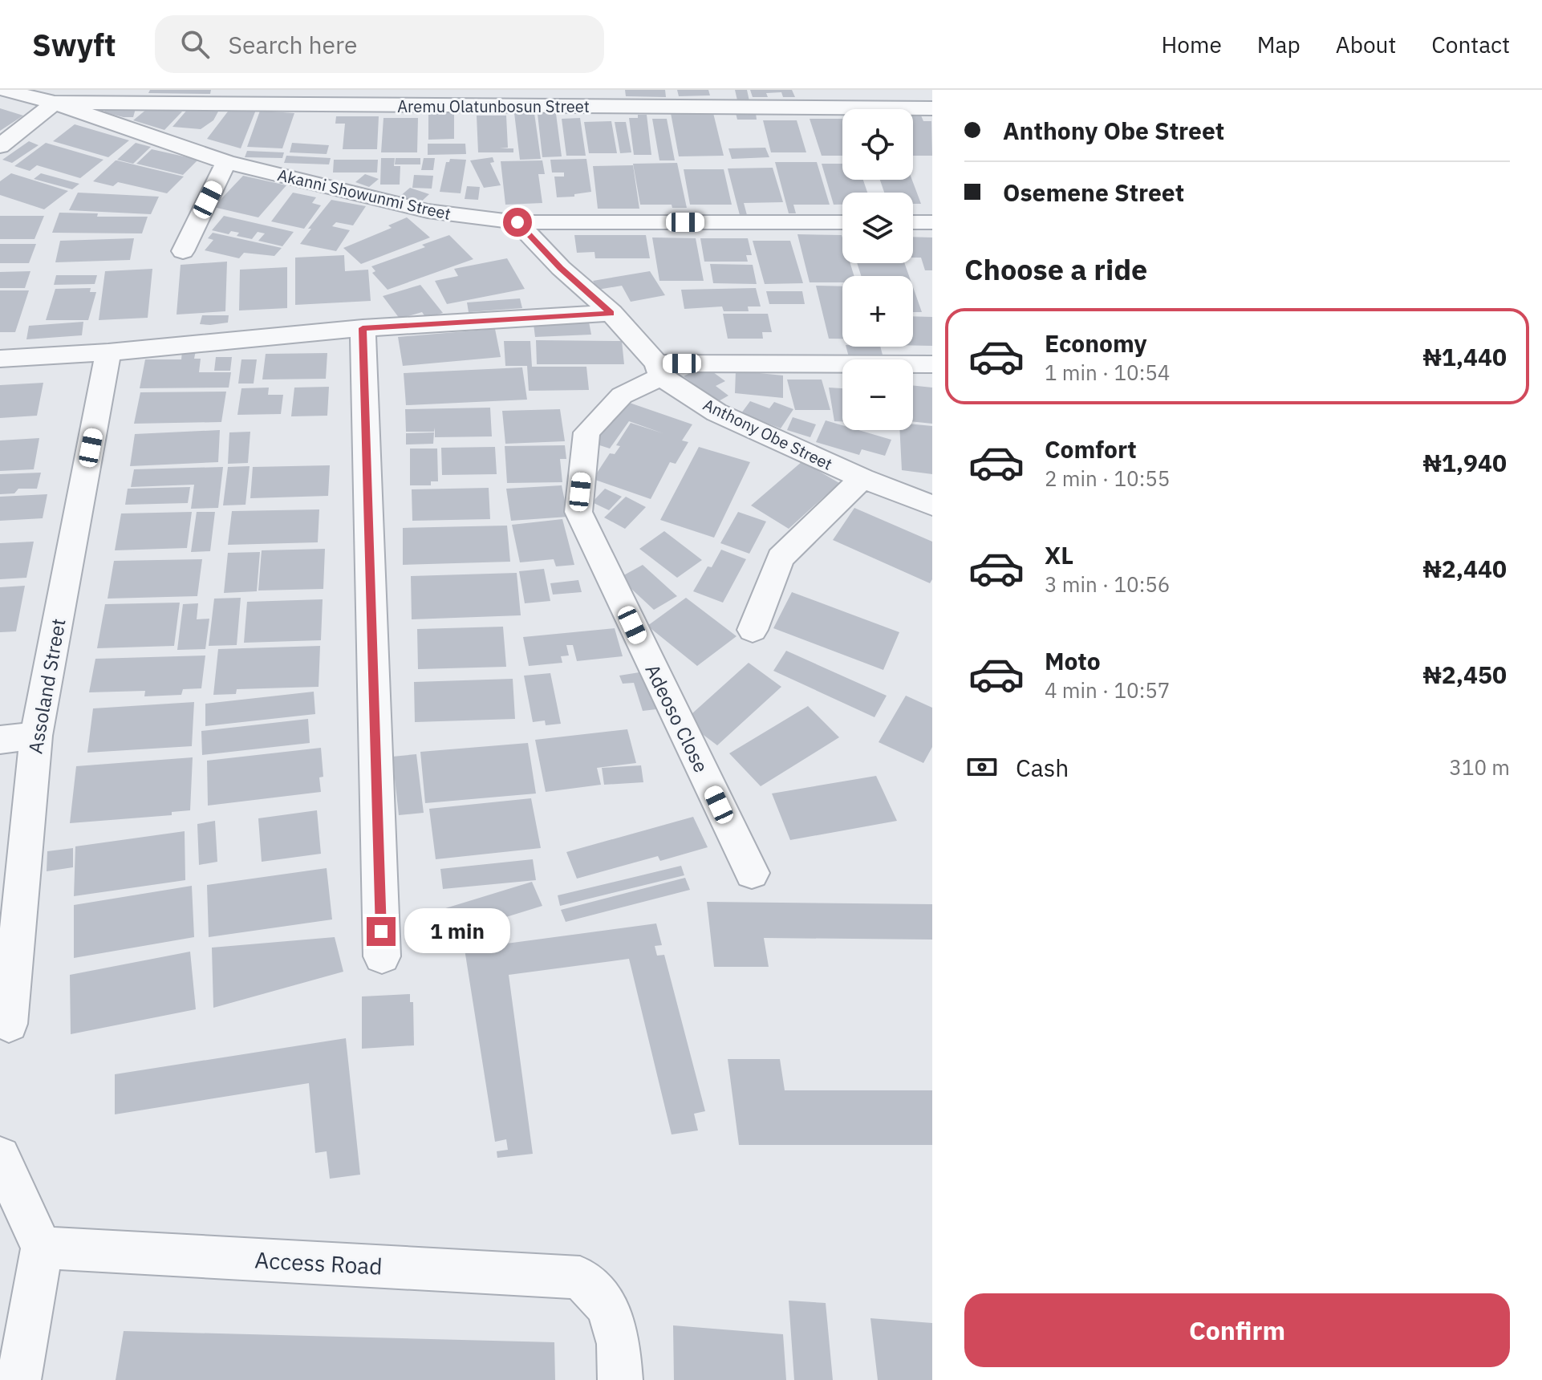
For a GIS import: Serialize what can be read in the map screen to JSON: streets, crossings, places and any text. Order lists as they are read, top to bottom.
{
  "streets": {
    "street": [
      "Aremu Olatunbosun Street",
      "Akanni Showunmi Street",
      "Anthony Obe Street",
      "Assoland Street",
      "Adeoso Close",
      "Access Road"
    ]
  },
  "crossings": [
    ["Aremu Olatunbosun Street", "Akanni Showunmi Street"],
    ["Akanni Showunmi Street", "Anthony Obe Street"],
    ["Anthony Obe Street", "Adeoso Close"]
  ],
  "page": {
    "header": "Swyft",
    "search": "Search here",
    "nav": [
      "Home",
      "Map",
      "About",
      "Contact"
    ],
    "banner": ["Anthony Obe Street", "Osemene Street"],
    "map_buttons": ["+", "−"],
    "heading": "Choose a ride",
    "list": [
      {
        "name": "Economy",
        "note": "1 min · 10:54",
        "value": "₦1,440"
      },
      {
        "name": "Comfort",
        "note": "2 min · 10:55",
        "value": "₦1,940"
      },
      {
        "name": "XL",
        "note": "3 min · 10:56",
        "value": "₦2,440"
      },
      {
        "name": "Moto",
        "note": "4 min · 10:57",
        "value": "₦2,450"
      }
    ],
    "pay": ["Cash", "310 m"],
    "bubble": "1 min",
    "buttons": "Confirm"
  }
}
